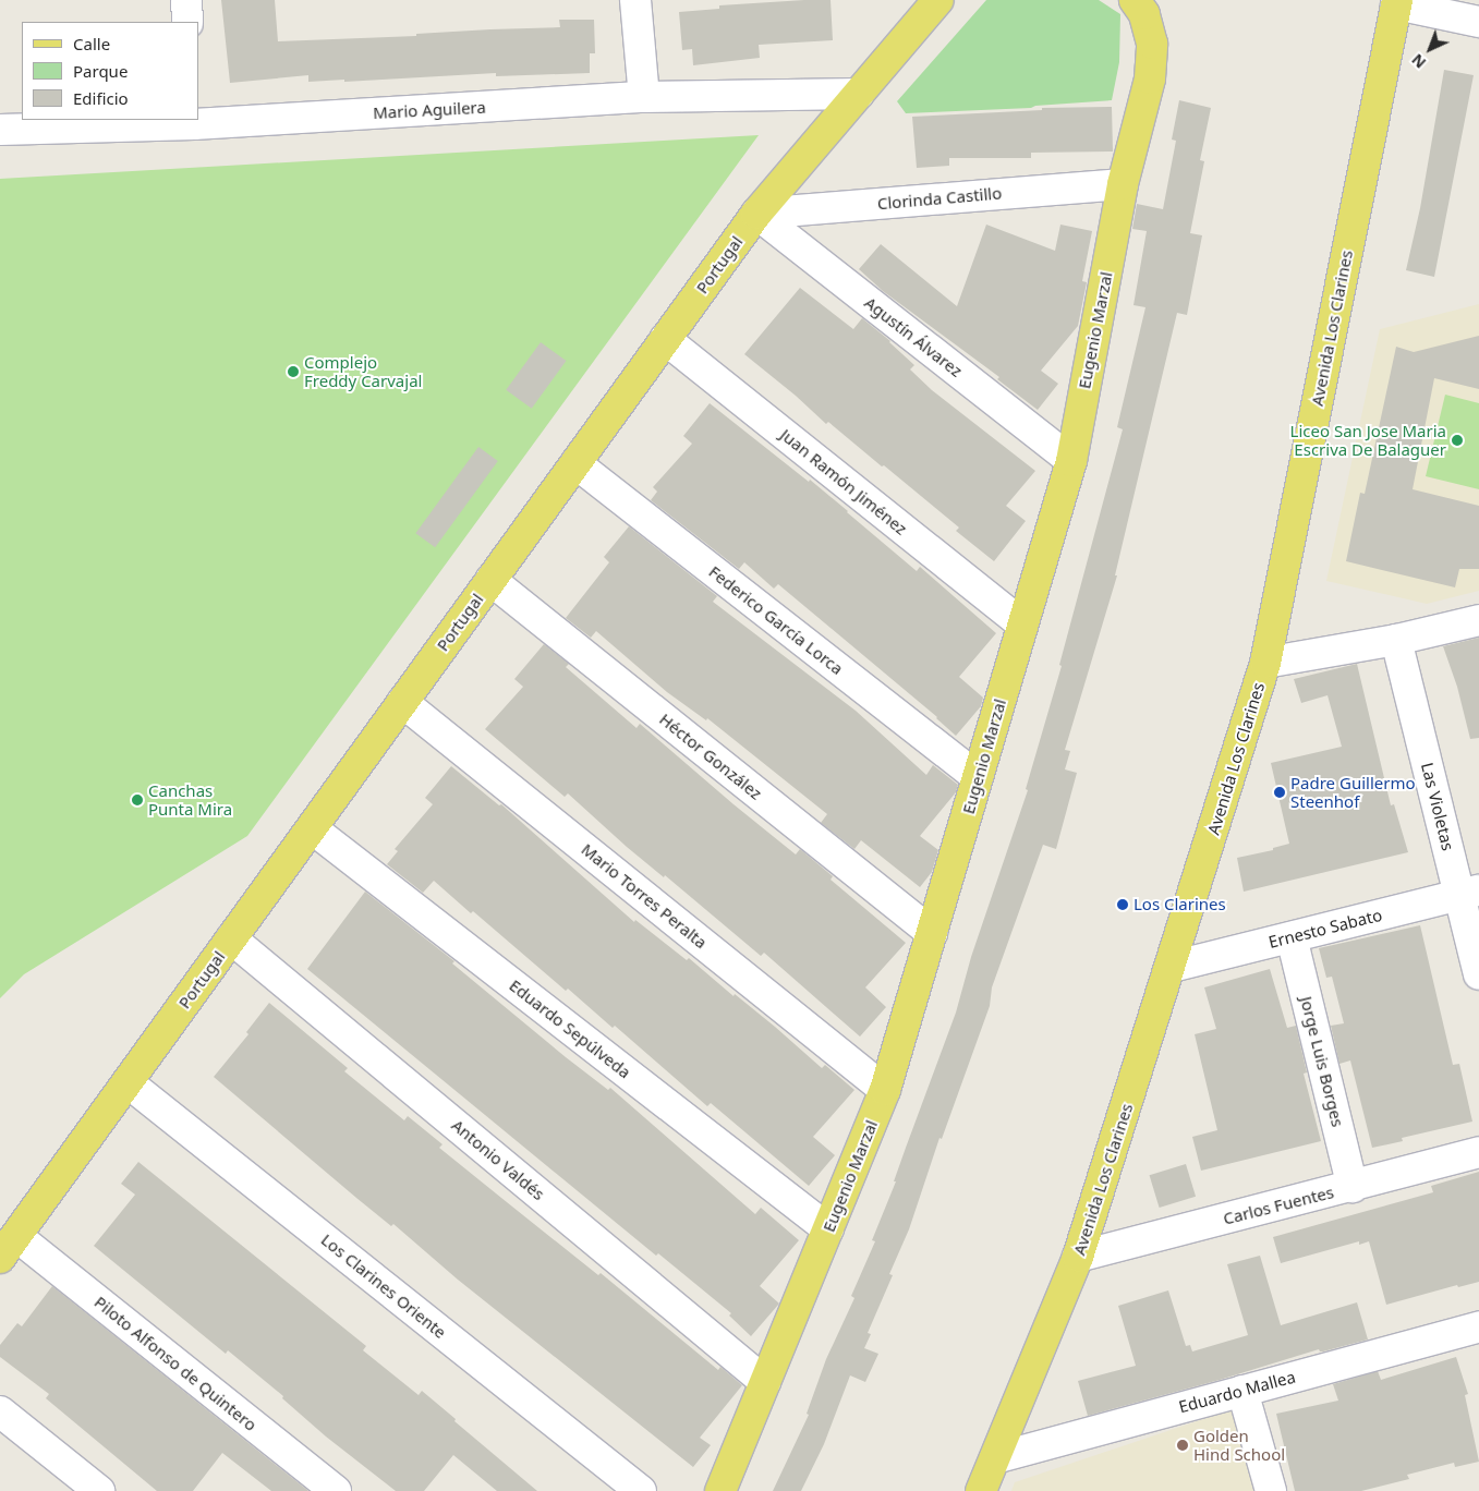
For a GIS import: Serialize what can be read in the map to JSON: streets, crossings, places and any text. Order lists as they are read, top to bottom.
{
  "streets": {
    "main road": ["Portugal", "Avenida Los Clarines", "Eugenio Marzal"],
    "street": [
      "Mario Aguilera",
      "Clorinda Castillo",
      "Agustín Álvarez",
      "Juan Ramón Jiménez",
      "Federico García Lorca",
      "Héctor González",
      "Las Violetas",
      "Mario Torres Peralta",
      "Ernesto Sabato",
      "Eduardo Sepúlveda",
      "Jorge Luis Borges",
      "Antonio Valdés",
      "Carlos Fuentes",
      "Los Clarines Oriente",
      "Piloto Alfonso de Quintero",
      "Eduardo Mallea"
    ]
  },
  "crossings": [
    ["Mario Aguilera", "Portugal"],
    ["Clorinda Castillo", "Portugal"],
    ["Clorinda Castillo", "Eugenio Marzal"],
    ["Clorinda Castillo", "Agustín Álvarez"],
    ["Portugal", "Agustín Álvarez"],
    ["Portugal", "Juan Ramón Jiménez"],
    ["Portugal", "Federico García Lorca"],
    ["Portugal", "Héctor González"],
    ["Portugal", "Mario Torres Peralta"],
    ["Portugal", "Eduardo Sepúlveda"],
    ["Portugal", "Antonio Valdés"],
    ["Portugal", "Los Clarines Oriente"],
    ["Portugal", "Piloto Alfonso de Quintero"],
    ["Avenida Los Clarines", "Ernesto Sabato"],
    ["Avenida Los Clarines", "Carlos Fuentes"],
    ["Avenida Los Clarines", "Eduardo Mallea"],
    ["Eugenio Marzal", "Agustín Álvarez"],
    ["Eugenio Marzal", "Juan Ramón Jiménez"],
    ["Eugenio Marzal", "Federico García Lorca"],
    ["Eugenio Marzal", "Héctor González"],
    ["Eugenio Marzal", "Mario Torres Peralta"],
    ["Eugenio Marzal", "Eduardo Sepúlveda"],
    ["Eugenio Marzal", "Antonio Valdés"],
    ["Las Violetas", "Ernesto Sabato"],
    ["Ernesto Sabato", "Jorge Luis Borges"],
    ["Jorge Luis Borges", "Carlos Fuentes"]
  ],
  "places": [
    "Complejo Freddy Carvajal",
    "Liceo San Jose Maria Escriva De Balaguer",
    "Padre Guillermo Steenhof",
    "Canchas Punta Mira",
    "Los Clarines",
    "Golden Hind School"
  ],
  "legend": ["Calle", "Parque", "Edificio"],
  "north": "bottom left"
}
